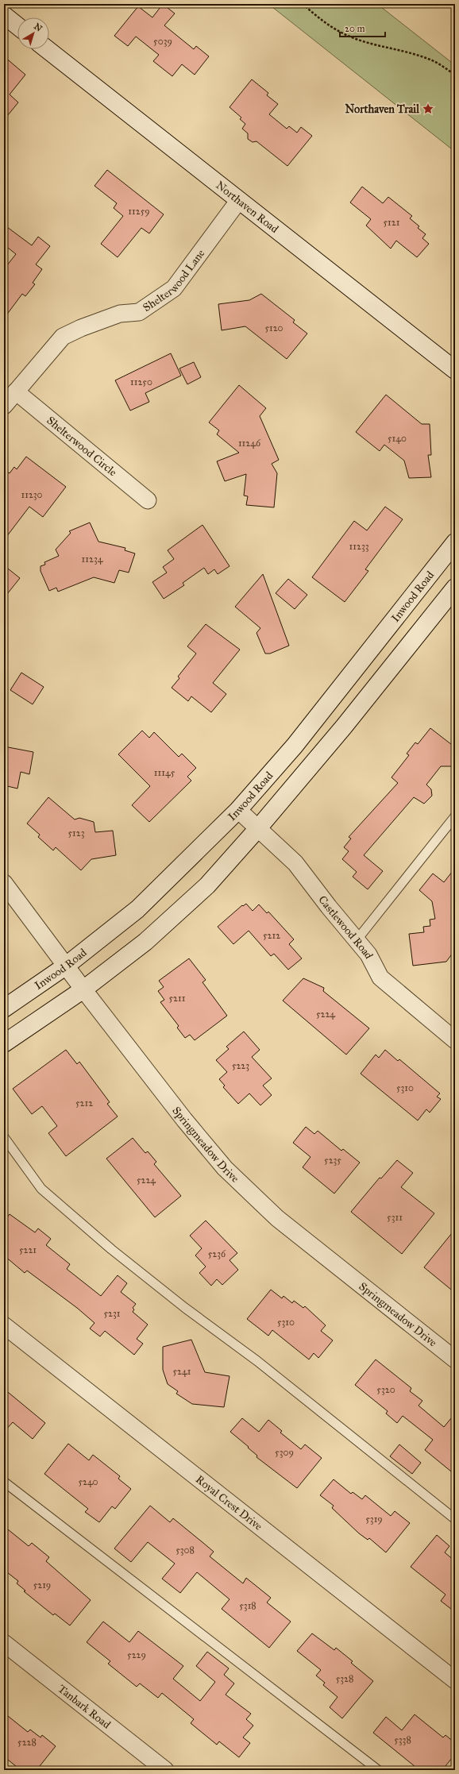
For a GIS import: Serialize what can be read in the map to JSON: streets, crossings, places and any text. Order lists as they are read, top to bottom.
{
  "streets": {
    "main road": ["Northaven Road", "Inwood Road"],
    "street": [
      "Shelterwood Lane",
      "Shelterwood Circle",
      "Castlewood Road",
      "Springmeadow Drive",
      "Royal Crest Drive",
      "Tanbark Road"
    ]
  },
  "crossings": [
    ["Northaven Road", "Shelterwood Lane"],
    ["Shelterwood Lane", "Shelterwood Circle"],
    ["Inwood Road", "Castlewood Road"],
    ["Inwood Road", "Springmeadow Drive"]
  ],
  "places": {
    "place": ["Northaven Trail"]
  },
  "house_numbers": [
    "5039",
    "11259",
    "5121",
    "5120",
    "11250",
    "5140",
    "11246",
    "11230",
    "11233",
    "11234",
    "11145",
    "5123",
    "5212",
    "5211",
    "5224",
    "5223",
    "5310",
    "5212",
    "5235",
    "5224",
    "5311",
    "5221",
    "5236",
    "5231",
    "5310",
    "5241",
    "5320",
    "5309",
    "5240",
    "5319",
    "5308",
    "5219",
    "5318",
    "5229",
    "5328",
    "5338",
    "5228"
  ],
  "scale_bar": "20 m",
  "north": "top right"
}
